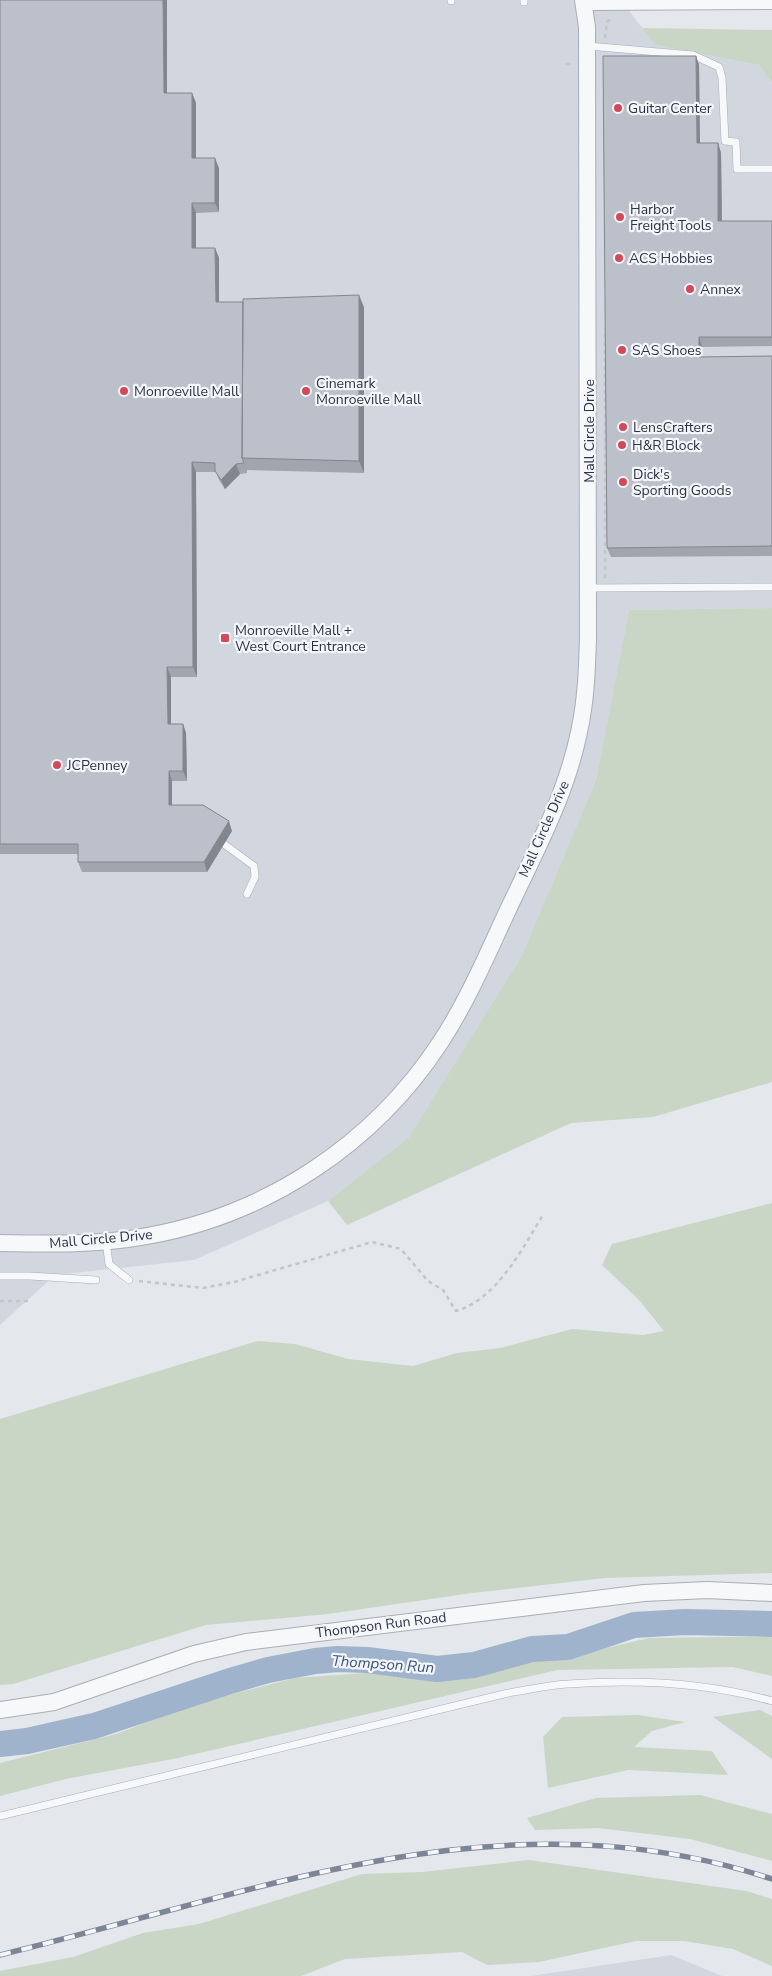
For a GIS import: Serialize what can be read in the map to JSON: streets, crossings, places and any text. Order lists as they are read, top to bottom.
{
  "streets": {
    "street": ["Mall Circle Drive", "Thompson Run Road"]
  },
  "water": ["Thompson Run"],
  "places": {
    "other": [
      "Guitar Center",
      "Harbor Freight Tools",
      "ACS Hobbies",
      "Annex",
      "SAS Shoes",
      "Monroeville Mall",
      "Cinemark Monroeville Mall",
      "LensCrafters",
      "H&R Block",
      "Dick's Sporting Goods",
      "JCPenney"
    ],
    "transit": ["Monroeville Mall + West Court Entrance"]
  }
}
